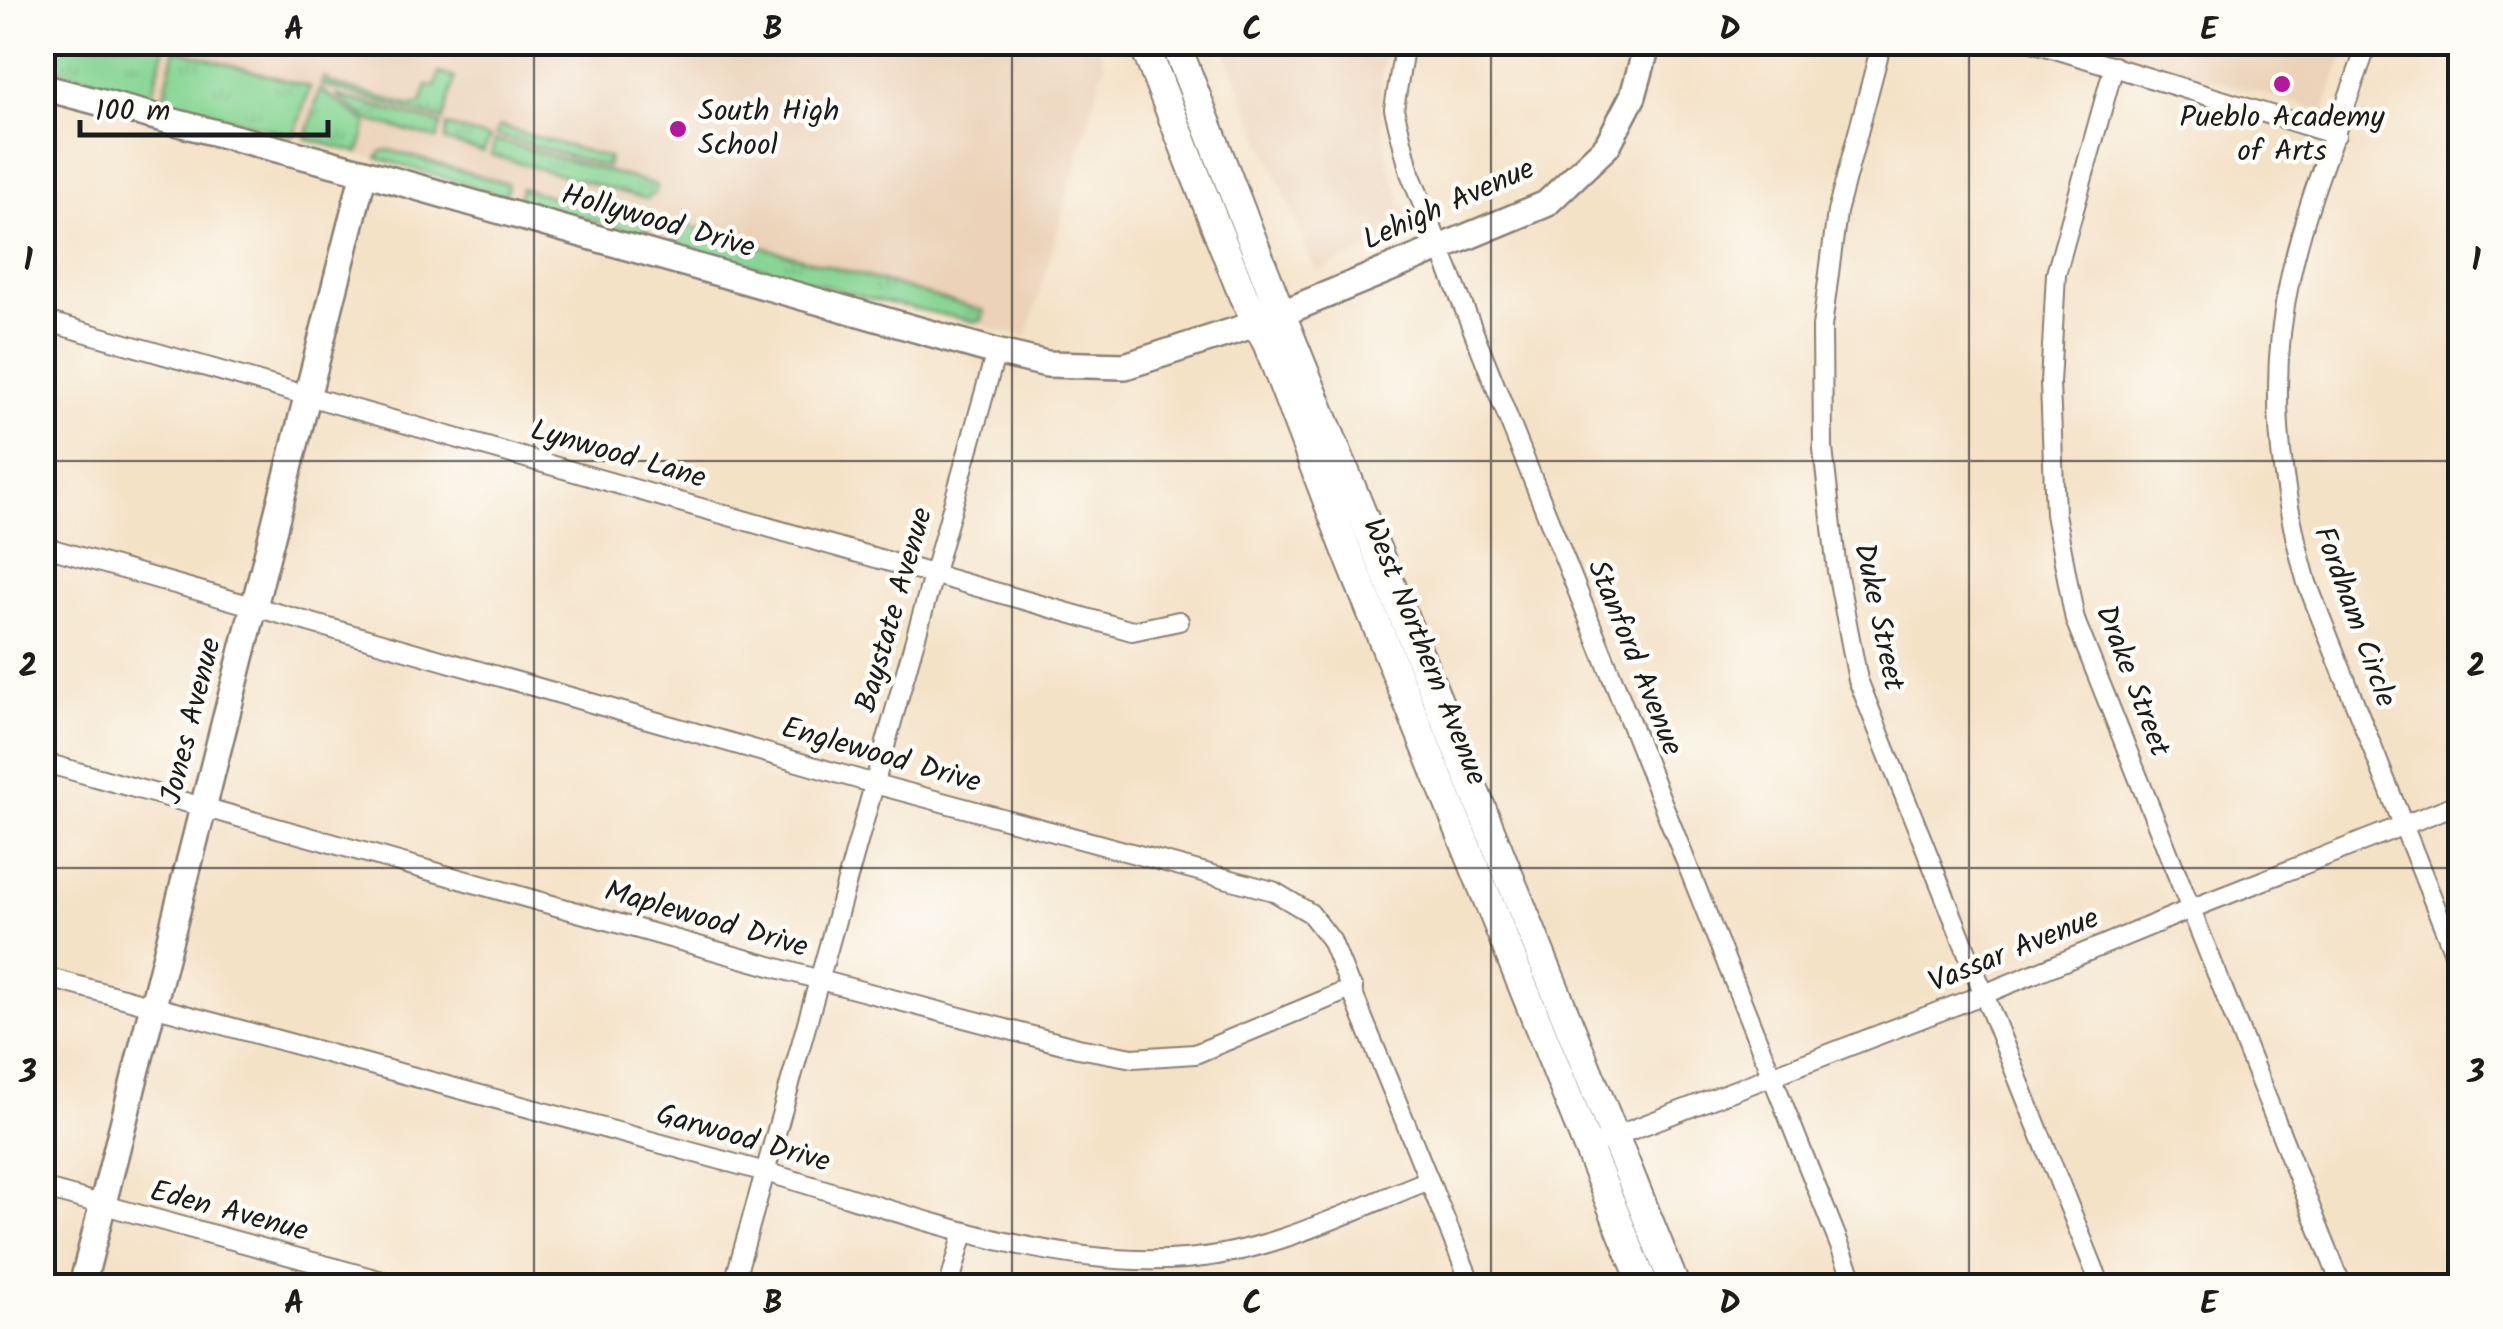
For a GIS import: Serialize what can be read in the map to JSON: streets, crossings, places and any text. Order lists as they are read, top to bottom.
{
  "streets": {
    "main road": ["West Northern Avenue"],
    "street": [
      "Lehigh Avenue",
      "Hollywood Drive",
      "Lynwood Lane",
      "Baystate Avenue",
      "Duke Street",
      "Fordham Circle",
      "Stanford Avenue",
      "Drake Street",
      "Jones Avenue",
      "Englewood Drive",
      "Maplewood Drive",
      "Vassar Avenue",
      "Garwood Drive",
      "Eden Avenue"
    ]
  },
  "crossings": [
    ["Lehigh Avenue", "Hollywood Drive"],
    ["Lehigh Avenue", "West Northern Avenue"],
    ["Lehigh Avenue", "Stanford Avenue"],
    ["Hollywood Drive", "Baystate Avenue"],
    ["Hollywood Drive", "West Northern Avenue"],
    ["Hollywood Drive", "Jones Avenue"],
    ["Lynwood Lane", "Baystate Avenue"],
    ["Lynwood Lane", "Jones Avenue"],
    ["Baystate Avenue", "Englewood Drive"],
    ["Baystate Avenue", "Maplewood Drive"],
    ["Baystate Avenue", "Garwood Drive"],
    ["Duke Street", "Vassar Avenue"],
    ["Fordham Circle", "Vassar Avenue"],
    ["West Northern Avenue", "Vassar Avenue"],
    ["Stanford Avenue", "Vassar Avenue"],
    ["Drake Street", "Vassar Avenue"],
    ["Jones Avenue", "Englewood Drive"],
    ["Jones Avenue", "Maplewood Drive"],
    ["Jones Avenue", "Garwood Drive"],
    ["Jones Avenue", "Eden Avenue"],
    ["Englewood Drive", "Maplewood Drive"],
    ["Englewood Drive", "Garwood Drive"]
  ],
  "places": ["Pueblo Academy of Arts", "South High School"],
  "scale_bar": "100 m",
  "grid": {
    "columns": [
      "A",
      "B",
      "C",
      "D",
      "E"
    ],
    "rows": ["1", "2", "3"]
  }
}
